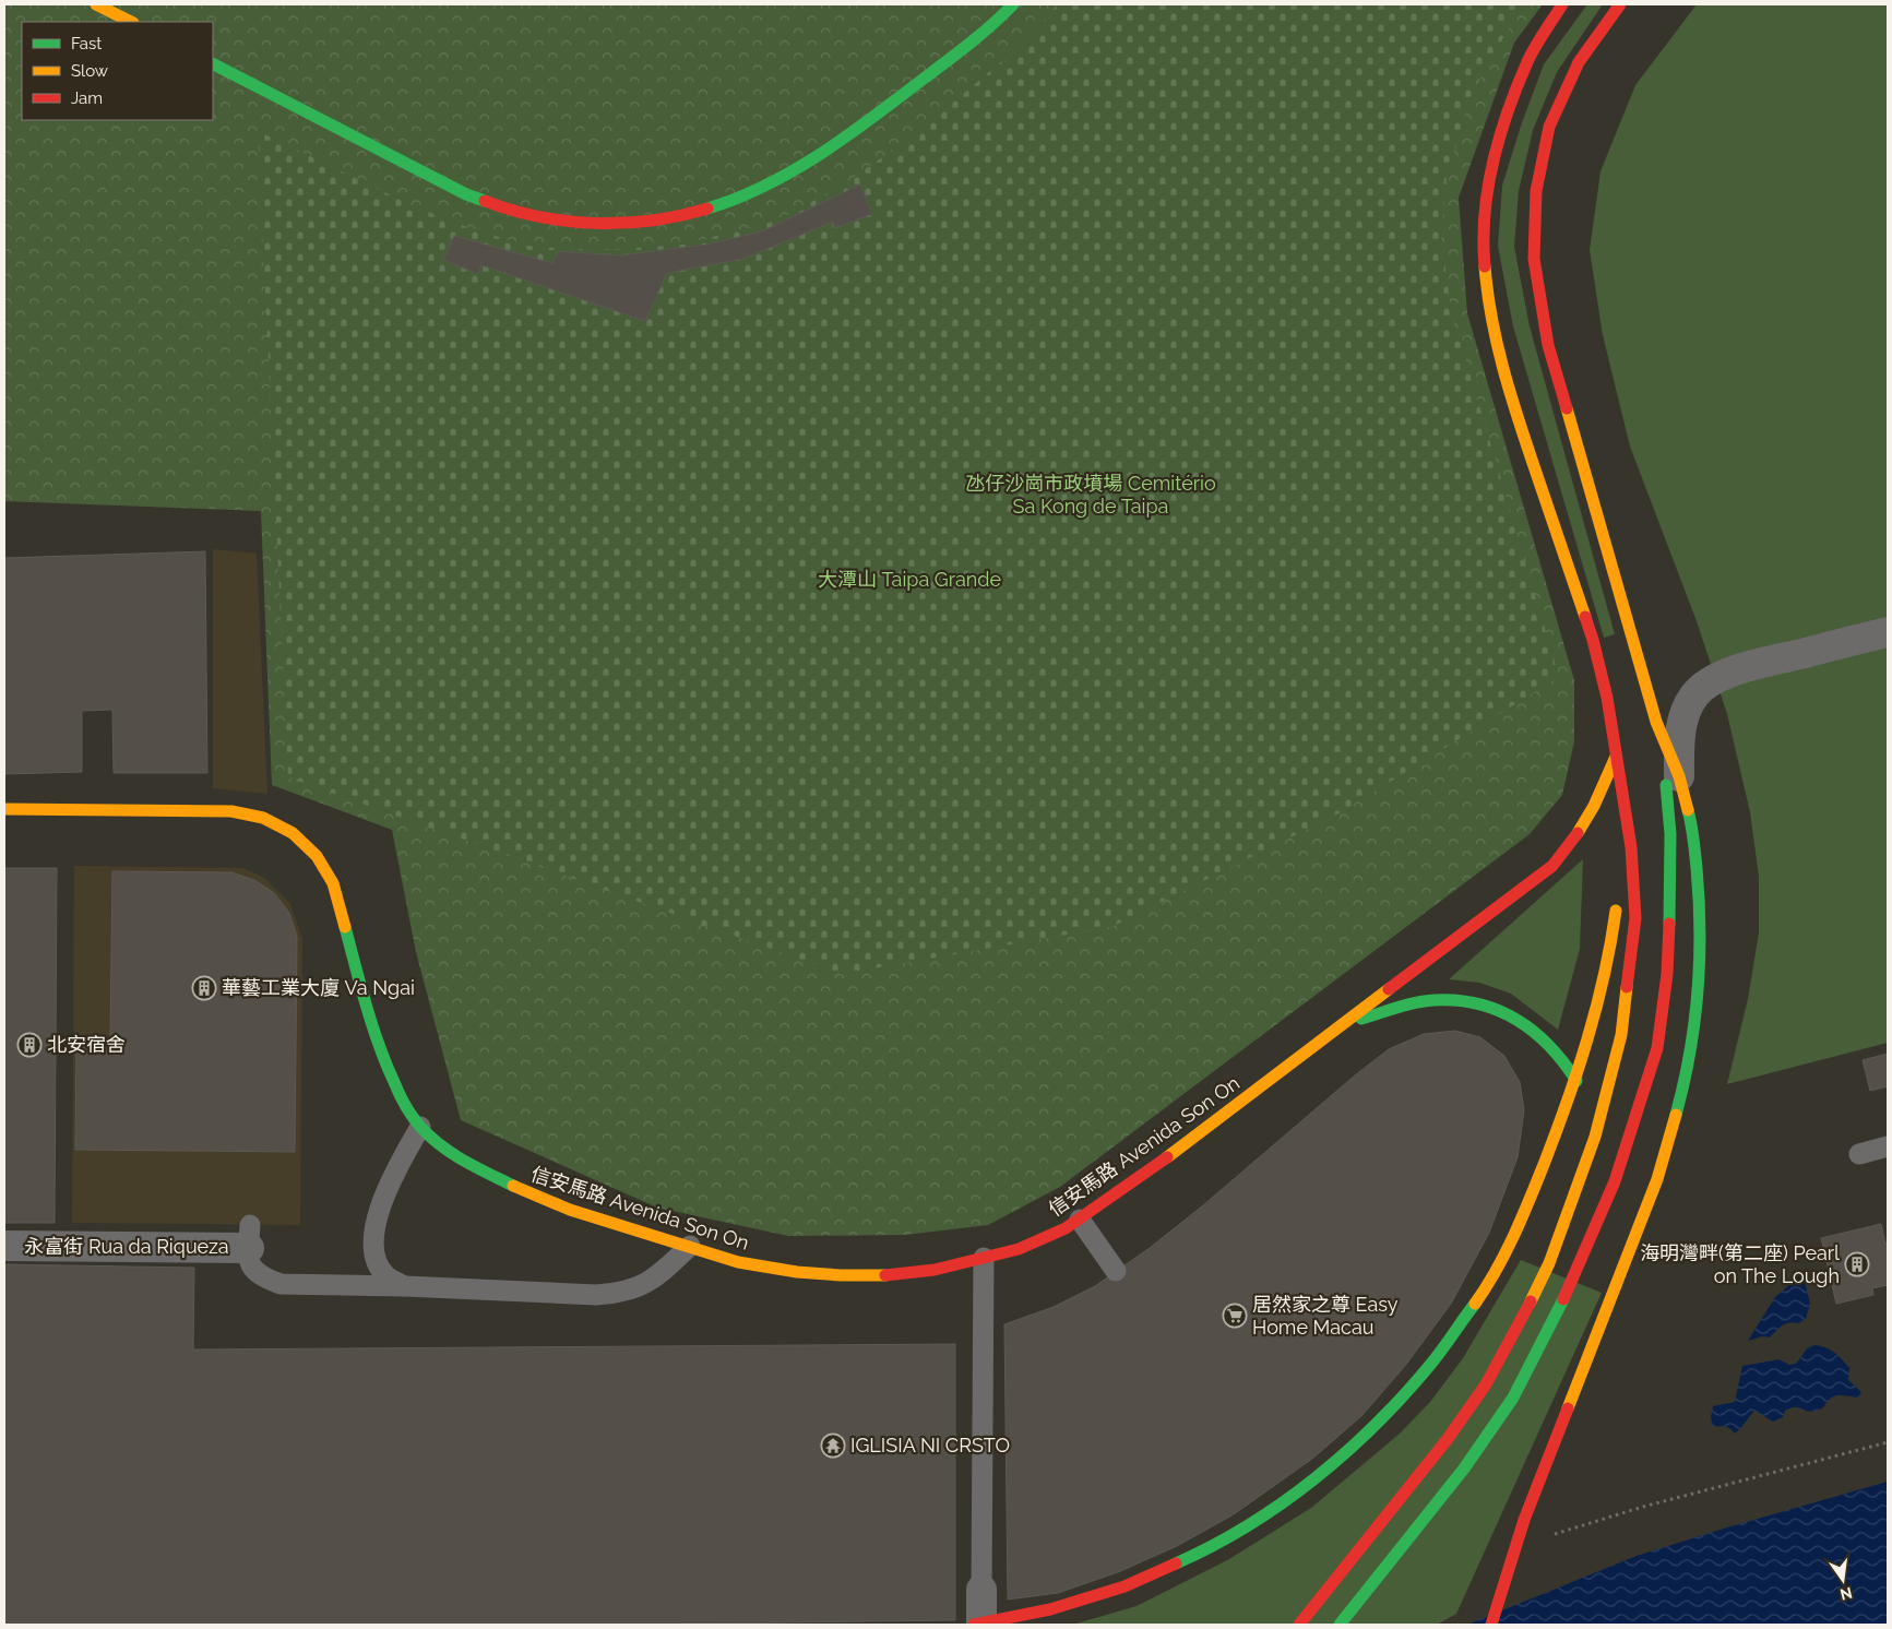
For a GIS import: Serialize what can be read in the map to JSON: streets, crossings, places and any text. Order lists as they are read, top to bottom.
{
  "streets": {
    "main road": ["信安馬路 Avenida Son On"],
    "street": ["永富街 Rua da Riqueza"]
  },
  "parks": ["氹仔沙崗市政墳場 Cemitério Sa Kong de Taipa", "大潭山 Taipa Grande"],
  "places": {
    "building": ["華藝工業大廈 Va Ngai", "北安宿舍", "海明灣畔(第二座) Pearl on The Lough"],
    "supermarket": ["居然家之尊 Easy Home Macau"],
    "temple": ["IGLISIA NI CRSTO"]
  },
  "legend": ["Fast", "Slow", "Jam"],
  "north": "bottom"
}
